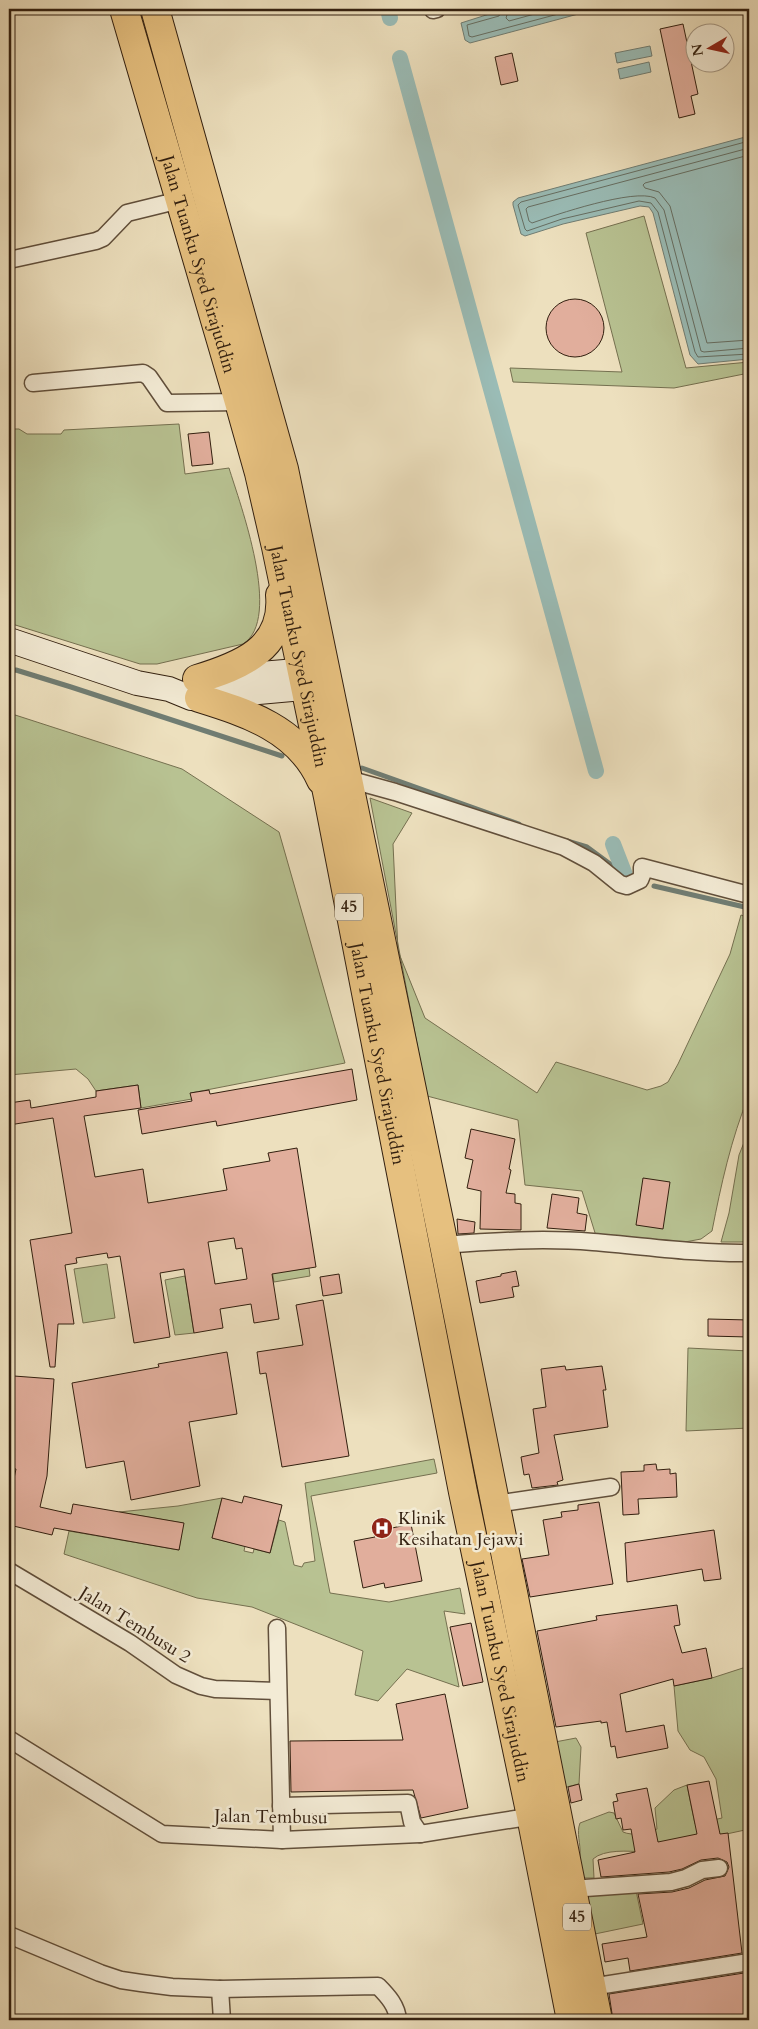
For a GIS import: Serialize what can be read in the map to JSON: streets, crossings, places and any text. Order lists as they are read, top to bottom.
{
  "streets": {
    "highway": ["Jalan Tuanku Syed Sirajuddin", "45"],
    "street": ["Jalan Tembusu 2", "Jalan Tembusu"]
  },
  "crossings": [
    ["Jalan Tuanku Syed Sirajuddin", "Jalan Tembusu"]
  ],
  "places": {
    "hospital": ["Klinik Kesihatan Jejawi"]
  },
  "north": "left"
}
